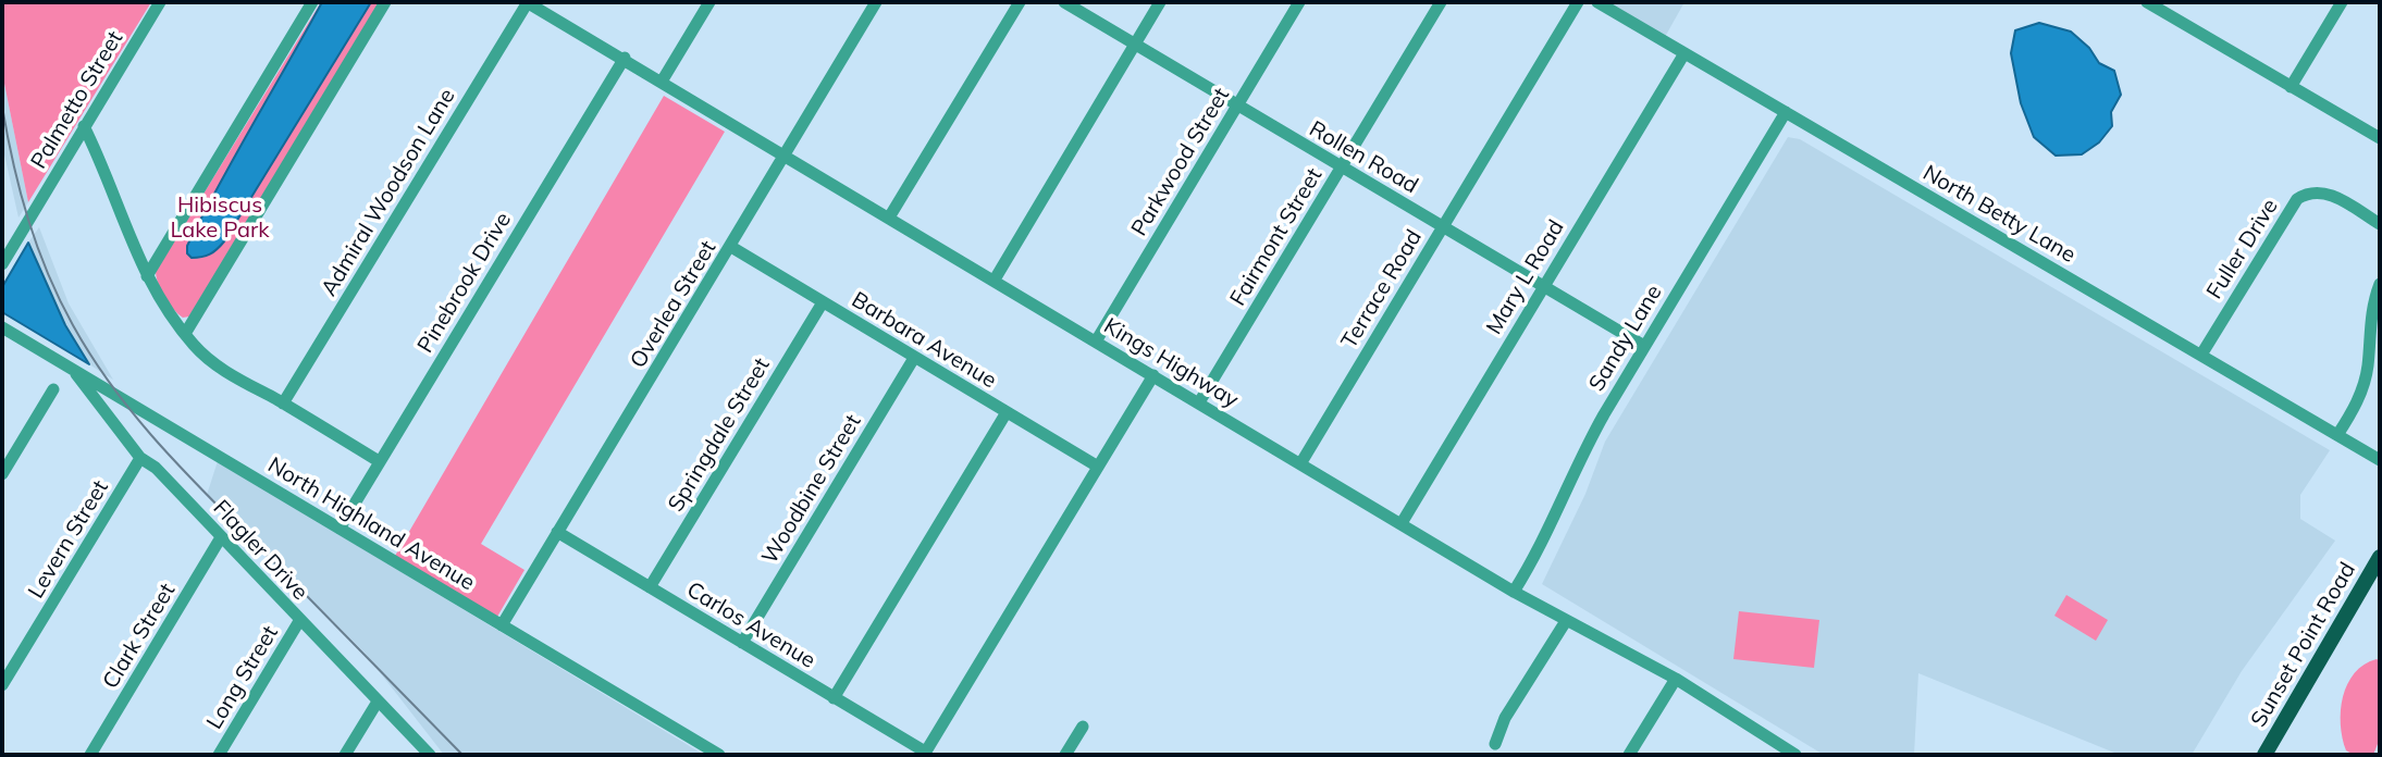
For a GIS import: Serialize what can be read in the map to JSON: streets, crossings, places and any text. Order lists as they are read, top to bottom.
{
  "streets": {
    "main road": ["Sunset Point Road"],
    "street": [
      "Palmetto Street",
      "Rollen Road",
      "Parkwood Street",
      "Admiral Woodson Lane",
      "North Betty Lane",
      "Fairmont Street",
      "Fuller Drive",
      "Mary L Road",
      "Pinebrook Drive",
      "Terrace Road",
      "Overlea Street",
      "Sandy Lane",
      "Barbara Avenue",
      "Kings Highway",
      "Springdale Street",
      "Woodbine Street",
      "North Highland Avenue",
      "Levern Street",
      "Flagler Drive",
      "Carlos Avenue",
      "Clark Street",
      "Long Street"
    ]
  },
  "crossings": [
    ["Rollen Road", "Parkwood Street"],
    ["Rollen Road", "Fairmont Street"],
    ["Rollen Road", "Mary L Road"],
    ["Rollen Road", "Terrace Road"],
    ["Rollen Road", "Sandy Lane"],
    ["Parkwood Street", "Kings Highway"],
    ["Admiral Woodson Lane", "Kings Highway"],
    ["North Betty Lane", "Fuller Drive"],
    ["North Betty Lane", "Mary L Road"],
    ["North Betty Lane", "Sandy Lane"],
    ["Fairmont Street", "Kings Highway"],
    ["Mary L Road", "Kings Highway"],
    ["Pinebrook Drive", "Kings Highway"],
    ["Pinebrook Drive", "North Highland Avenue"],
    ["Terrace Road", "Kings Highway"],
    ["Overlea Street", "Barbara Avenue"],
    ["Overlea Street", "Kings Highway"],
    ["Overlea Street", "North Highland Avenue"],
    ["Overlea Street", "Carlos Avenue"],
    ["Sandy Lane", "Kings Highway"],
    ["Barbara Avenue", "Springdale Street"],
    ["Barbara Avenue", "Woodbine Street"],
    ["Springdale Street", "Carlos Avenue"],
    ["Woodbine Street", "Carlos Avenue"],
    ["North Highland Avenue", "Flagler Drive"],
    ["Levern Street", "Flagler Drive"],
    ["Flagler Drive", "Clark Street"],
    ["Flagler Drive", "Long Street"]
  ],
  "parks": ["Hibiscus Lake Park"]
}
